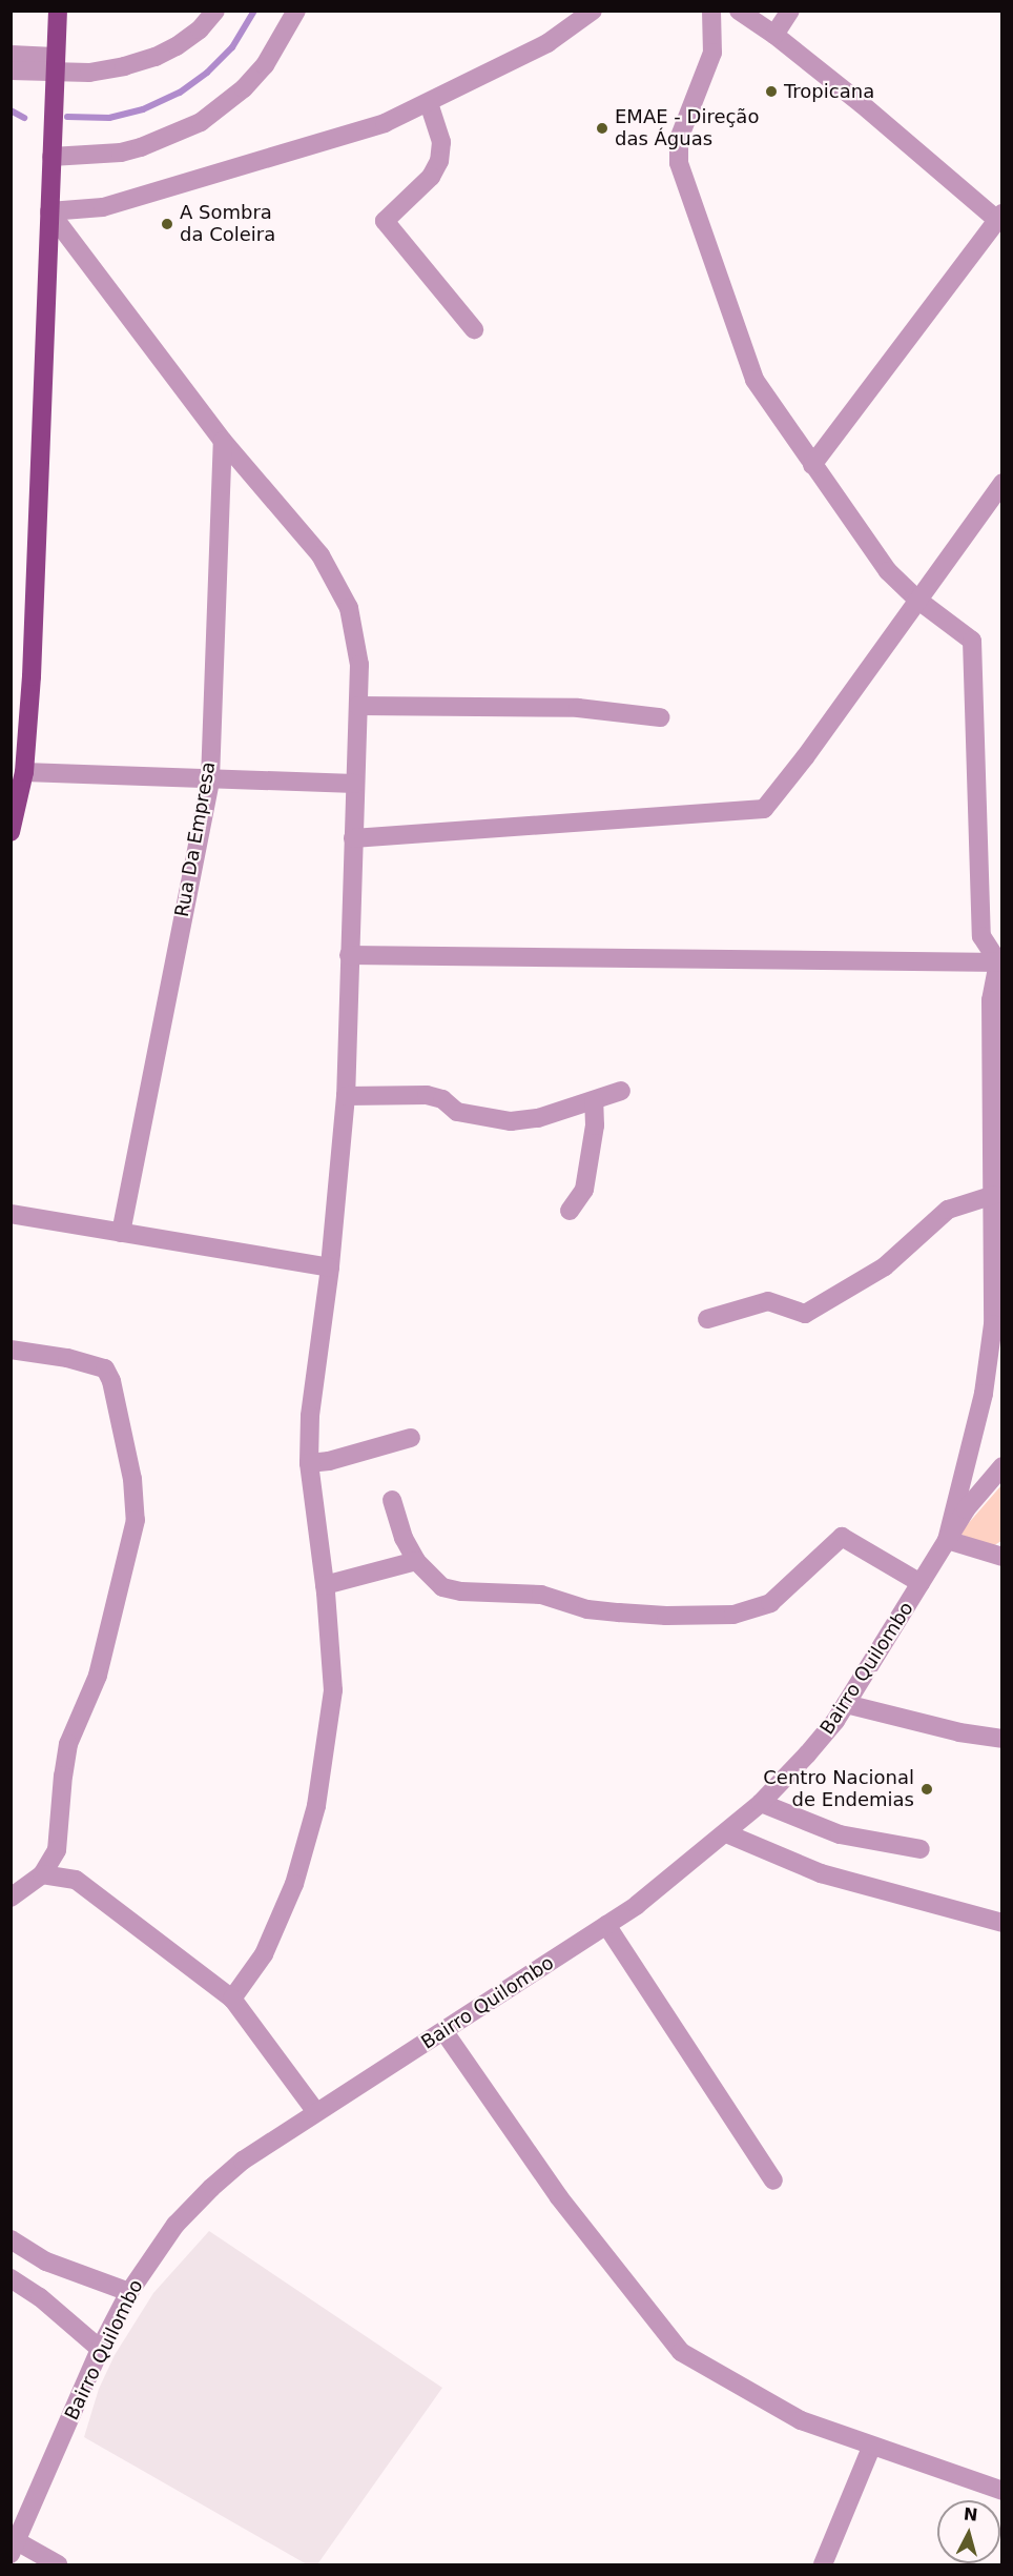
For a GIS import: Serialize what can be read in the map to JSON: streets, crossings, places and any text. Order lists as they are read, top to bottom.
{
  "streets": {
    "street": ["Rua Da Empresa", "Bairro Quilombo"]
  },
  "places": [
    "Tropicana",
    "EMAE - Direção das Águas",
    "A Sombra da Coleira",
    "Centro Nacional de Endemias"
  ],
  "north": "top"
}
